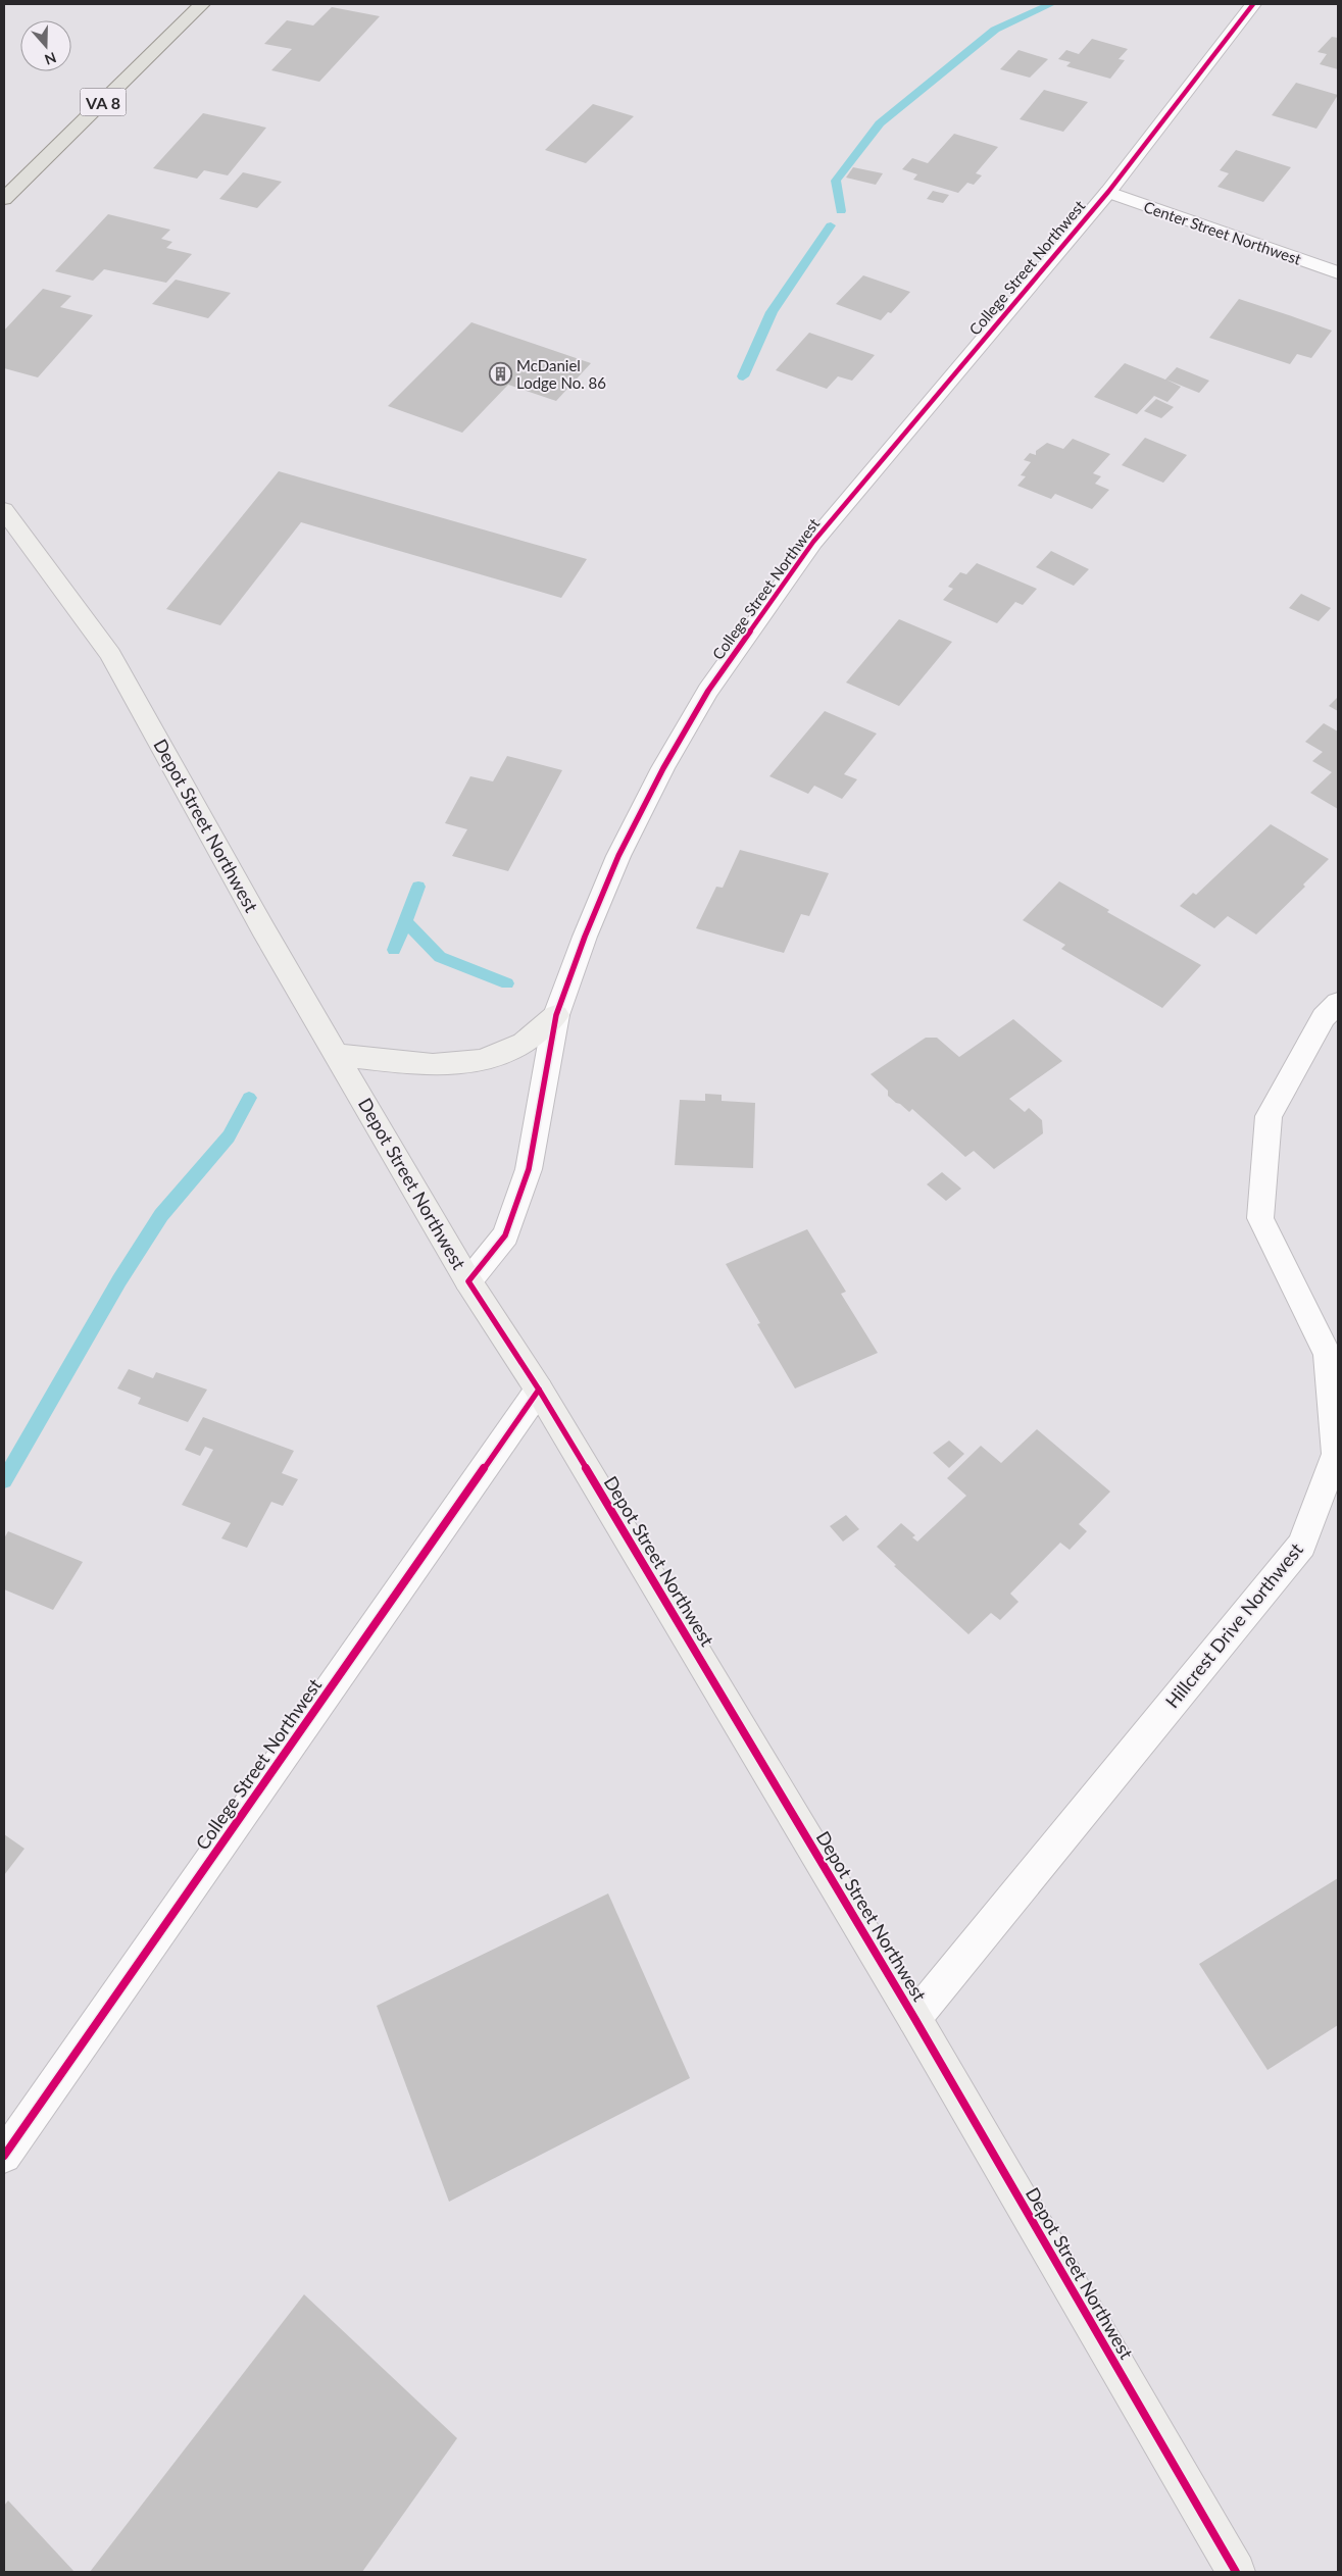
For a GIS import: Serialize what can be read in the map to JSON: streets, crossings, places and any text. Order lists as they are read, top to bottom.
{
  "streets": {
    "main road": ["VA 8", "Depot Street Northwest"],
    "street": ["Center Street Northwest", "College Street Northwest", "Hillcrest Drive Northwest"]
  },
  "crossings": [
    ["Center Street Northwest", "College Street Northwest"],
    ["College Street Northwest", "Depot Street Northwest"],
    ["Depot Street Northwest", "Hillcrest Drive Northwest"]
  ],
  "places": {
    "building": ["McDaniel Lodge No. 86"]
  },
  "north": "bottom"
}
